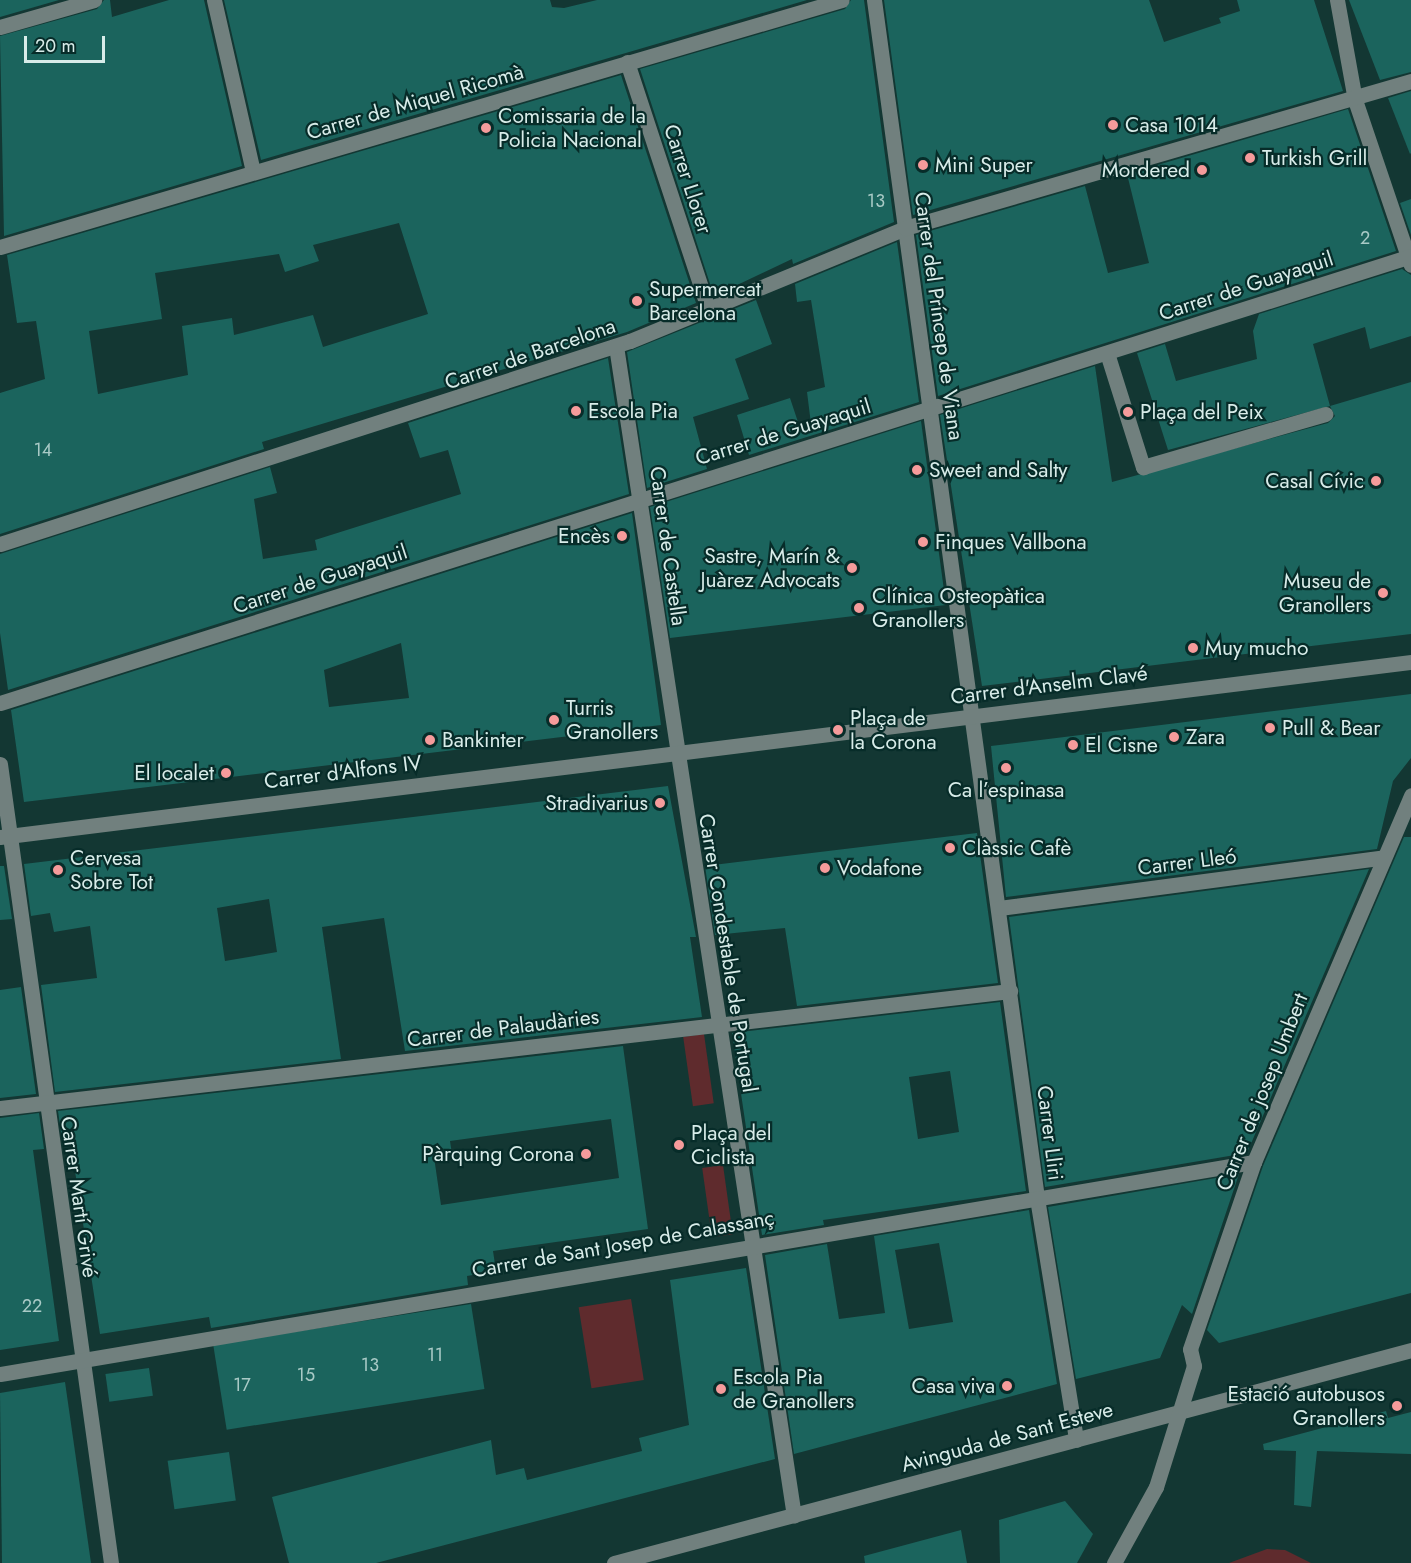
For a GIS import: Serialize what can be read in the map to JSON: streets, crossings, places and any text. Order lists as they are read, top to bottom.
{
  "streets": {
    "street": [
      "Carrer de Miquel Ricomà",
      "Carrer Llorer",
      "Carrer de Guayaquil",
      "Carrer del Príncep de Viana",
      "Carrer de Barcelona",
      "Carrer de Castella",
      "Carrer d'Anselm Clavé",
      "Carrer d'Alfons IV",
      "Carrer Lleó",
      "Carrer Condestable de Portugal",
      "Carrer de Palaudàries",
      "Carrer de josep Umbert",
      "Carrer Lliri",
      "Carrer Martí Grivé",
      "Carrer de Sant Josep de Calassanç",
      "Avinguda de Sant Esteve"
    ]
  },
  "crossings": [
    ["Carrer de Miquel Ricomà", "Carrer Llorer"],
    ["Carrer Llorer", "Carrer de Barcelona"],
    ["Carrer de Guayaquil", "Carrer del Príncep de Viana"],
    ["Carrer de Guayaquil", "Carrer de Castella"],
    ["Carrer del Príncep de Viana", "Carrer de Barcelona"],
    ["Carrer del Príncep de Viana", "Carrer d'Anselm Clavé"],
    ["Carrer del Príncep de Viana", "Carrer Lliri"],
    ["Carrer de Barcelona", "Carrer de Castella"],
    ["Carrer de Castella", "Carrer d'Anselm Clavé"],
    ["Carrer de Castella", "Carrer d'Alfons IV"],
    ["Carrer de Castella", "Carrer Condestable de Portugal"],
    ["Carrer d'Anselm Clavé", "Carrer d'Alfons IV"],
    ["Carrer d'Anselm Clavé", "Carrer Condestable de Portugal"],
    ["Carrer d'Anselm Clavé", "Carrer Lliri"],
    ["Carrer d'Alfons IV", "Carrer Condestable de Portugal"],
    ["Carrer d'Alfons IV", "Carrer Martí Grivé"],
    ["Carrer Lleó", "Carrer de josep Umbert"],
    ["Carrer Lleó", "Carrer Lliri"],
    ["Carrer Condestable de Portugal", "Carrer de Palaudàries"],
    ["Carrer Condestable de Portugal", "Carrer de Sant Josep de Calassanç"],
    ["Carrer Condestable de Portugal", "Avinguda de Sant Esteve"],
    ["Carrer de Palaudàries", "Carrer Lliri"],
    ["Carrer de Palaudàries", "Carrer Martí Grivé"],
    ["Carrer de josep Umbert", "Carrer de Sant Josep de Calassanç"],
    ["Carrer de josep Umbert", "Avinguda de Sant Esteve"],
    ["Carrer Lliri", "Carrer de Sant Josep de Calassanç"],
    ["Carrer Lliri", "Avinguda de Sant Esteve"],
    ["Carrer Martí Grivé", "Carrer de Sant Josep de Calassanç"]
  ],
  "places": [
    "Casa 1014",
    "Comissaria de la Policia Nacional",
    "Turkish Grill",
    "Mini Super",
    "Mordered",
    "Supermercat Barcelona",
    "Escola Pia",
    "Plaça del Peix",
    "Sweet and Salty",
    "Casal Cívic",
    "Encès",
    "Finques Vallbona",
    "Sastre, Marín & Juàrez Advocats",
    "Museu de Granollers",
    "Clínica Osteopàtica Granollers",
    "Muy mucho",
    "Turris Granollers",
    "Pull & Bear",
    "Plaça de la Corona",
    "Zara",
    "Bankinter",
    "El Cisne",
    "Ca l’espinasa",
    "El localet",
    "Stradivarius",
    "Clàssic Cafè",
    "Vodafone",
    "Cervesa Sobre Tot",
    "Plaça del Ciclista",
    "Pàrquing Corona",
    "Casa viva",
    "Escola Pia de Granollers",
    "Estació autobusos Granollers"
  ],
  "house_numbers": [
    "13",
    "2",
    "14",
    "22",
    "11",
    "13",
    "15",
    "17"
  ],
  "scale_bar": "20 m"
}
